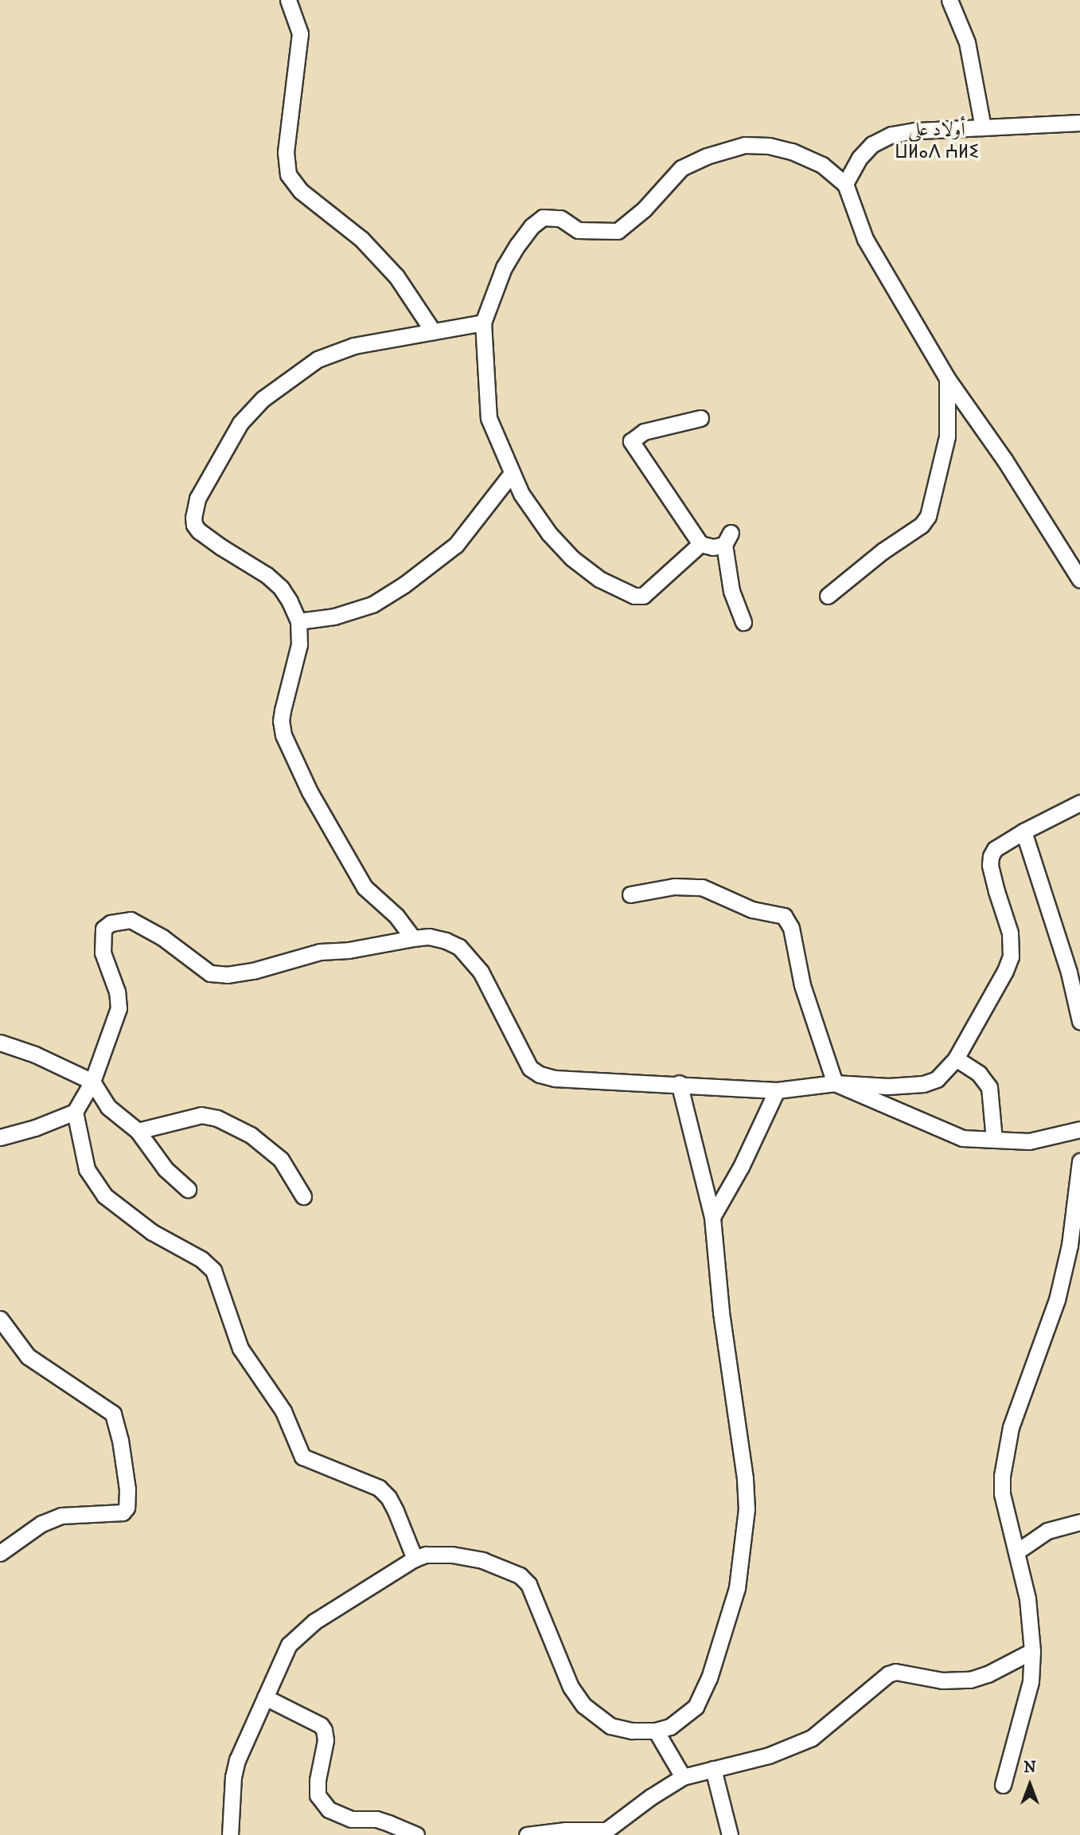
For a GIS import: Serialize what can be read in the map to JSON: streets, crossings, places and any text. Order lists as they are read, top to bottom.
{
  "districts": ["أولاد علي ⵡⵍⴰⴷ ⵄⵍⵉ"],
  "north": "top"
}
